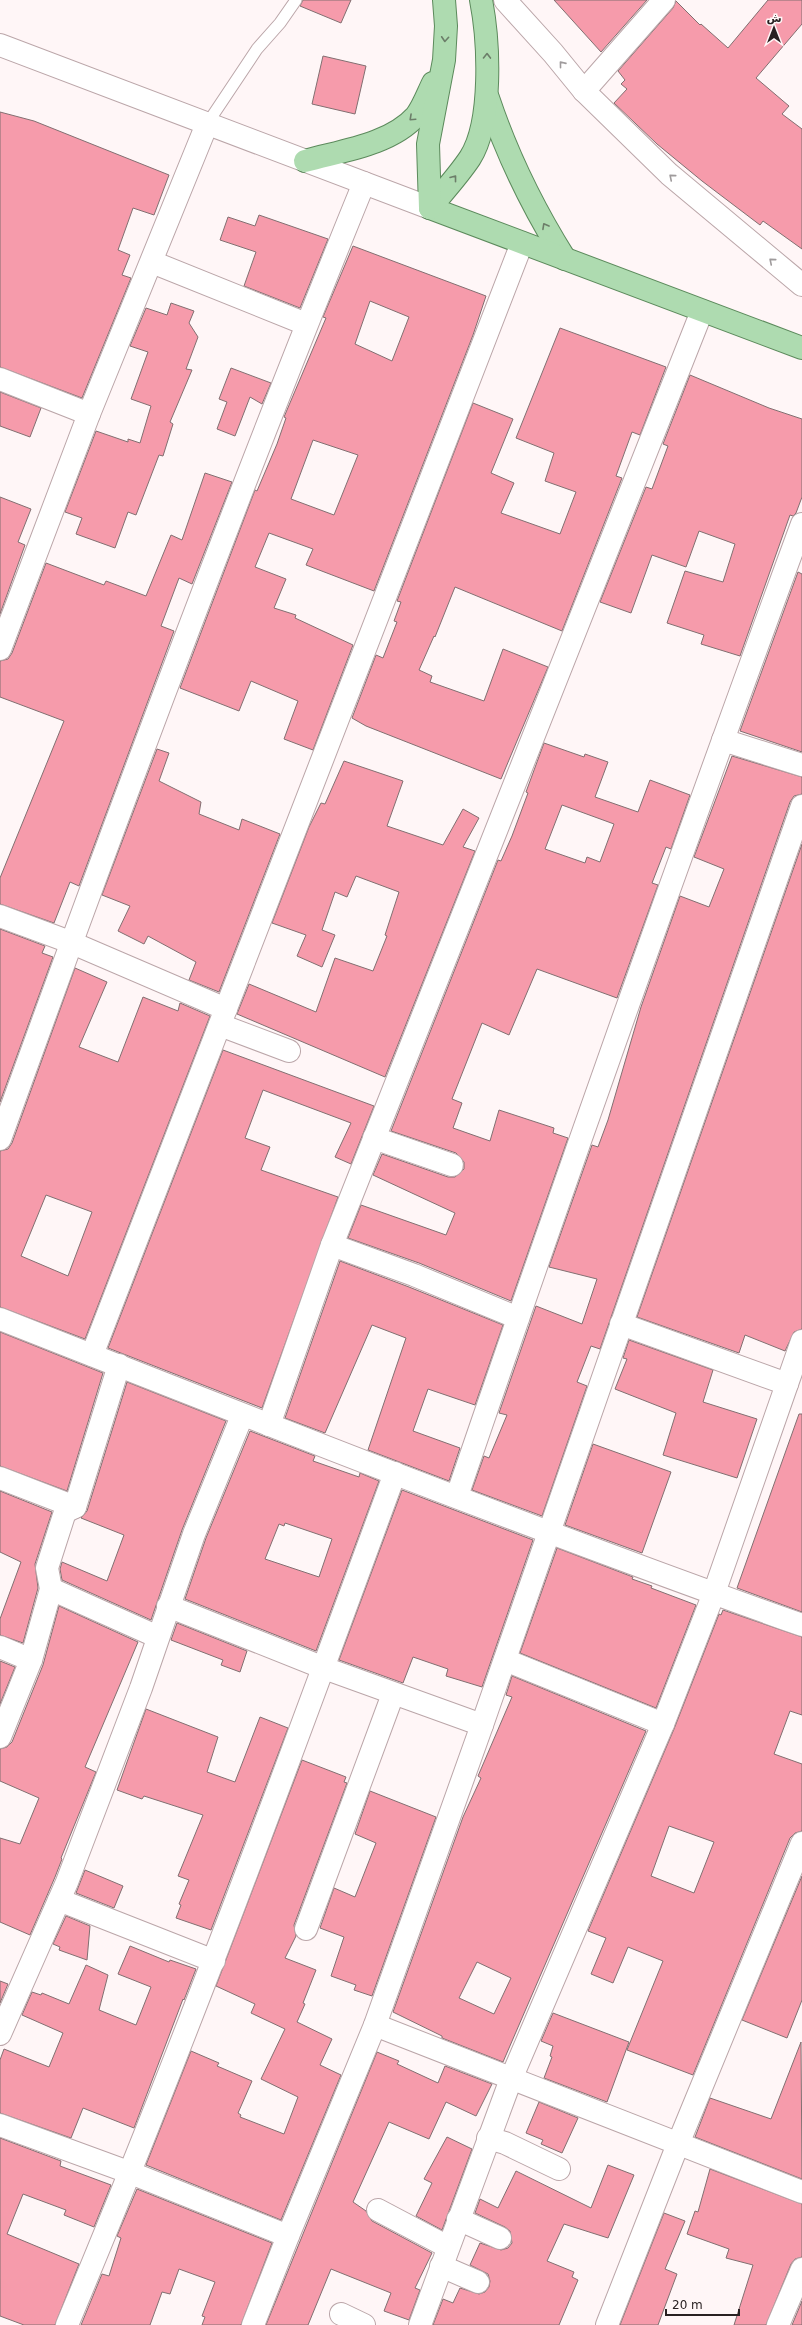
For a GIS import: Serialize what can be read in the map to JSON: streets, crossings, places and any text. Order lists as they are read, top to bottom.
{
  "scale_bar": "20 m",
  "north": "top"
}
